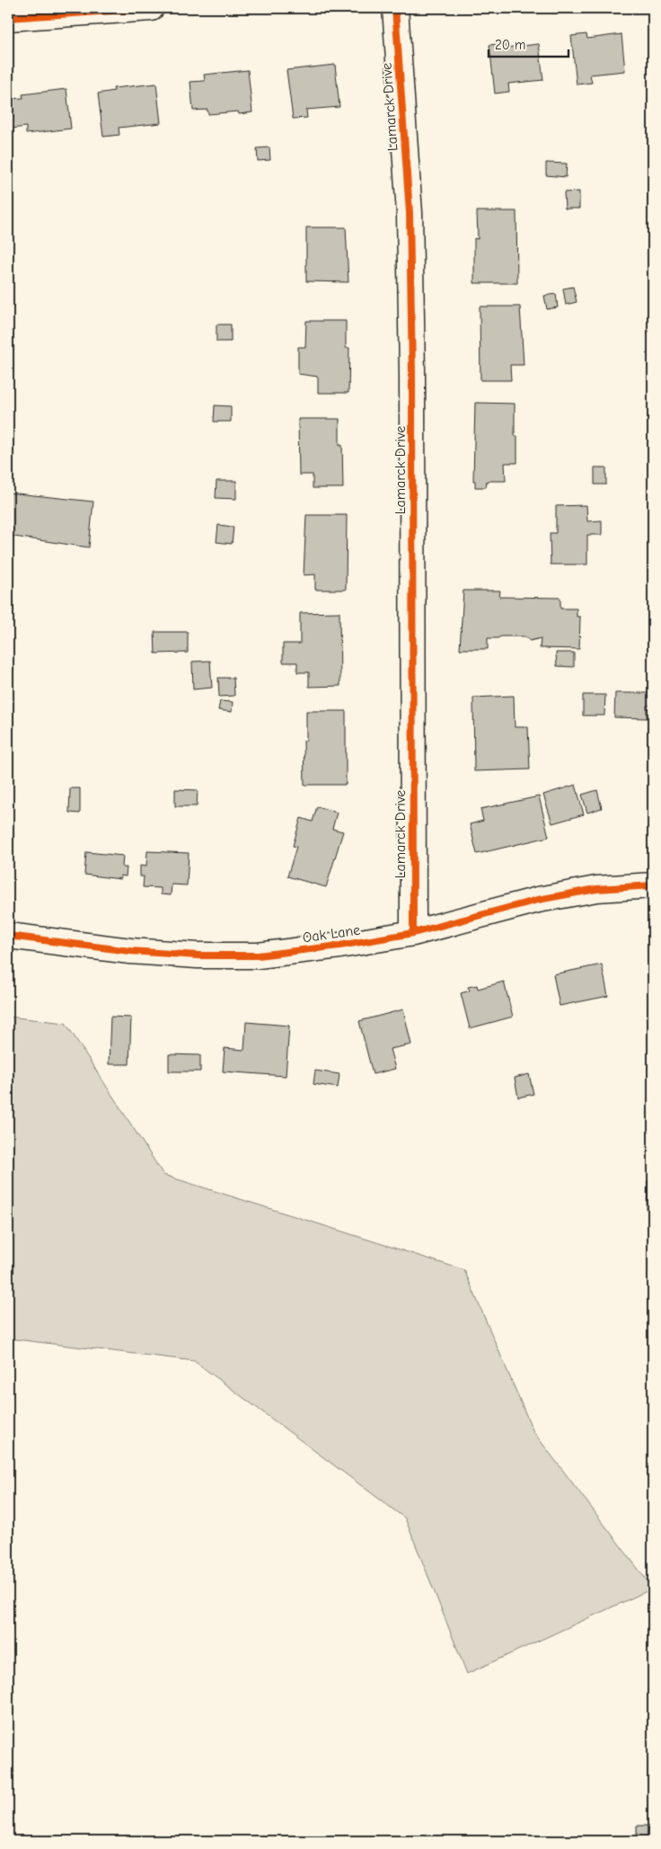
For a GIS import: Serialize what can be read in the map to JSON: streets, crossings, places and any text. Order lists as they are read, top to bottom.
{
  "streets": {
    "street": ["Lamarck Drive", "Oak Lane"]
  },
  "crossings": [
    ["Lamarck Drive", "Oak Lane"]
  ],
  "scale_bar": "20 m"
}
